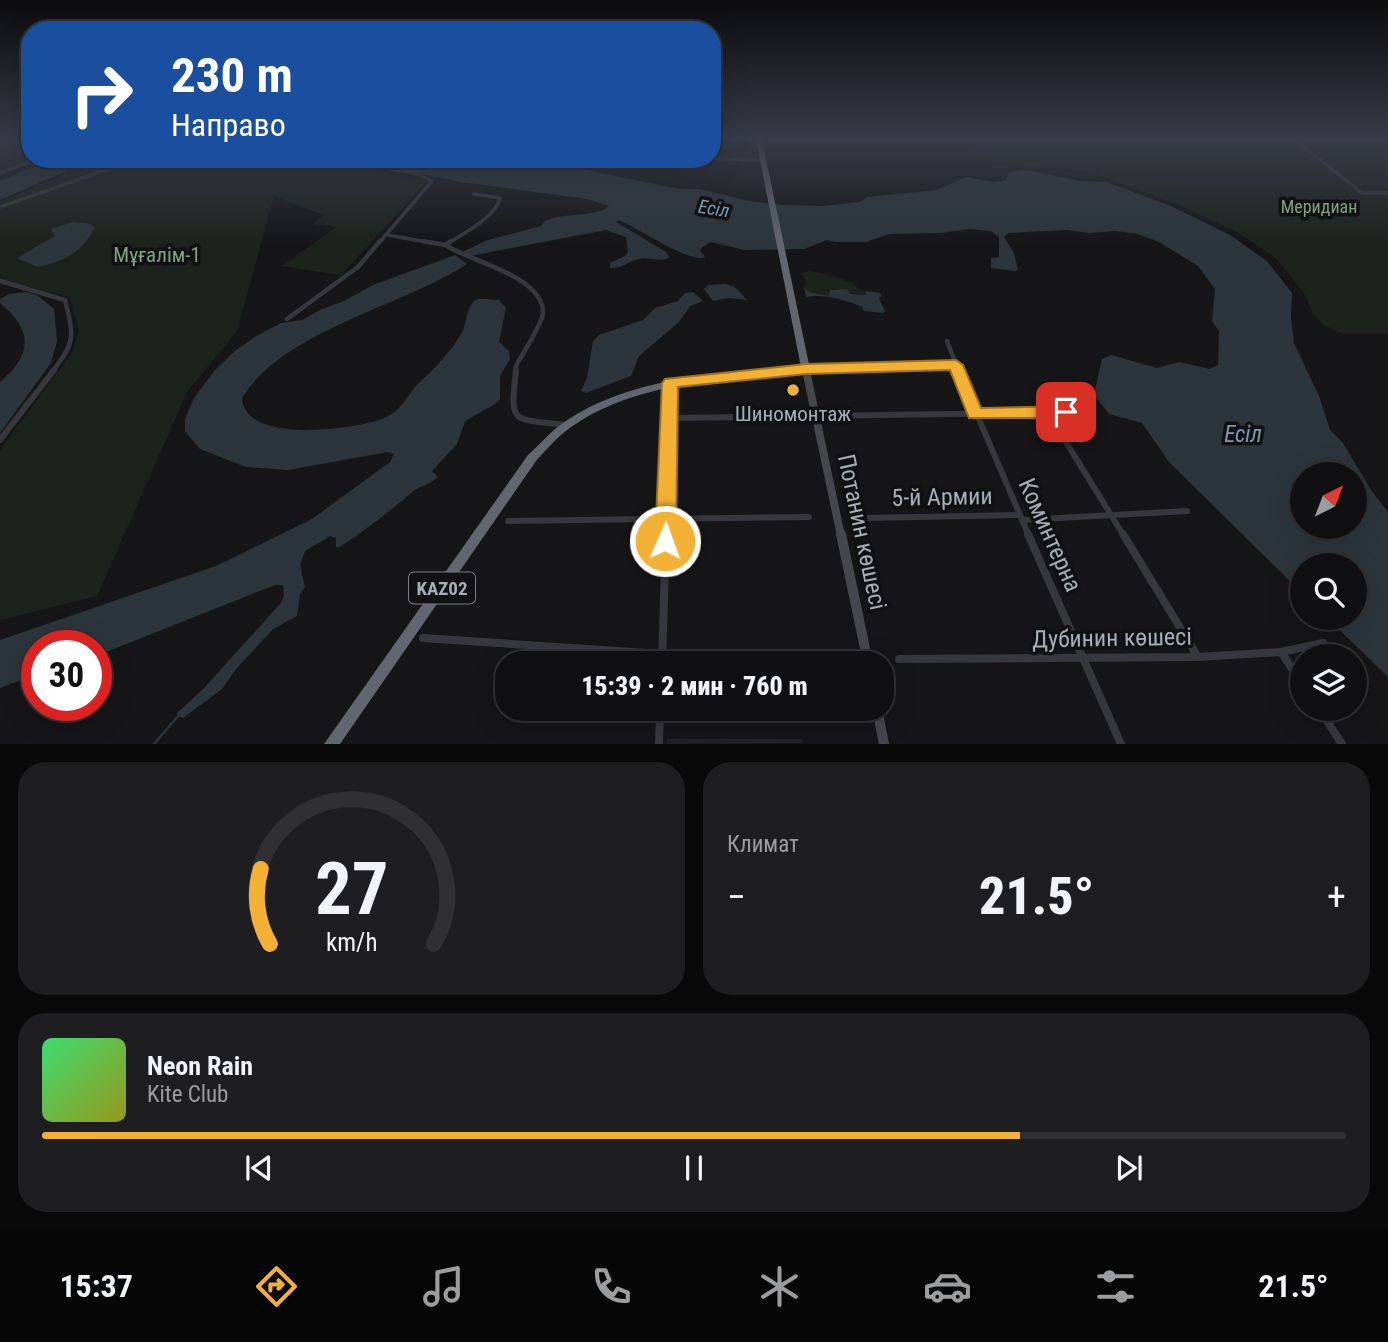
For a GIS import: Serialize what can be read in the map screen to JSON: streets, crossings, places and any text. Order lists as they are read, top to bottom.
{
  "streets": {
    "highway": ["KAZ02"],
    "main road": ["Потанин көшесі"],
    "street": ["5-й Армии", "Коминтерна", "Дубинин көшесі"]
  },
  "crossings": [
    ["5-й Армии", "Коминтерна"],
    ["Потанин көшесі", "KAZ02"],
    ["Коминтерна", "Дубинин көшесі"]
  ],
  "water": ["Есіл"],
  "parks": ["Меридиан", "Мұғалім-1"],
  "places": ["Шиномонтаж"],
  "north": "top right",
  "page": {
    "turn": ["230 m", "Направо"],
    "limit": "30",
    "trip": "15:39 · 2 мин · 760 m",
    "tile": "Климат",
    "heat": ["−", "21.5°", "+"],
    "song": ["Neon Rain", "Kite Club"],
    "tabs": ["15:37", "21.5°"],
    "gauge": ["27", "km/h"]
  }
}
